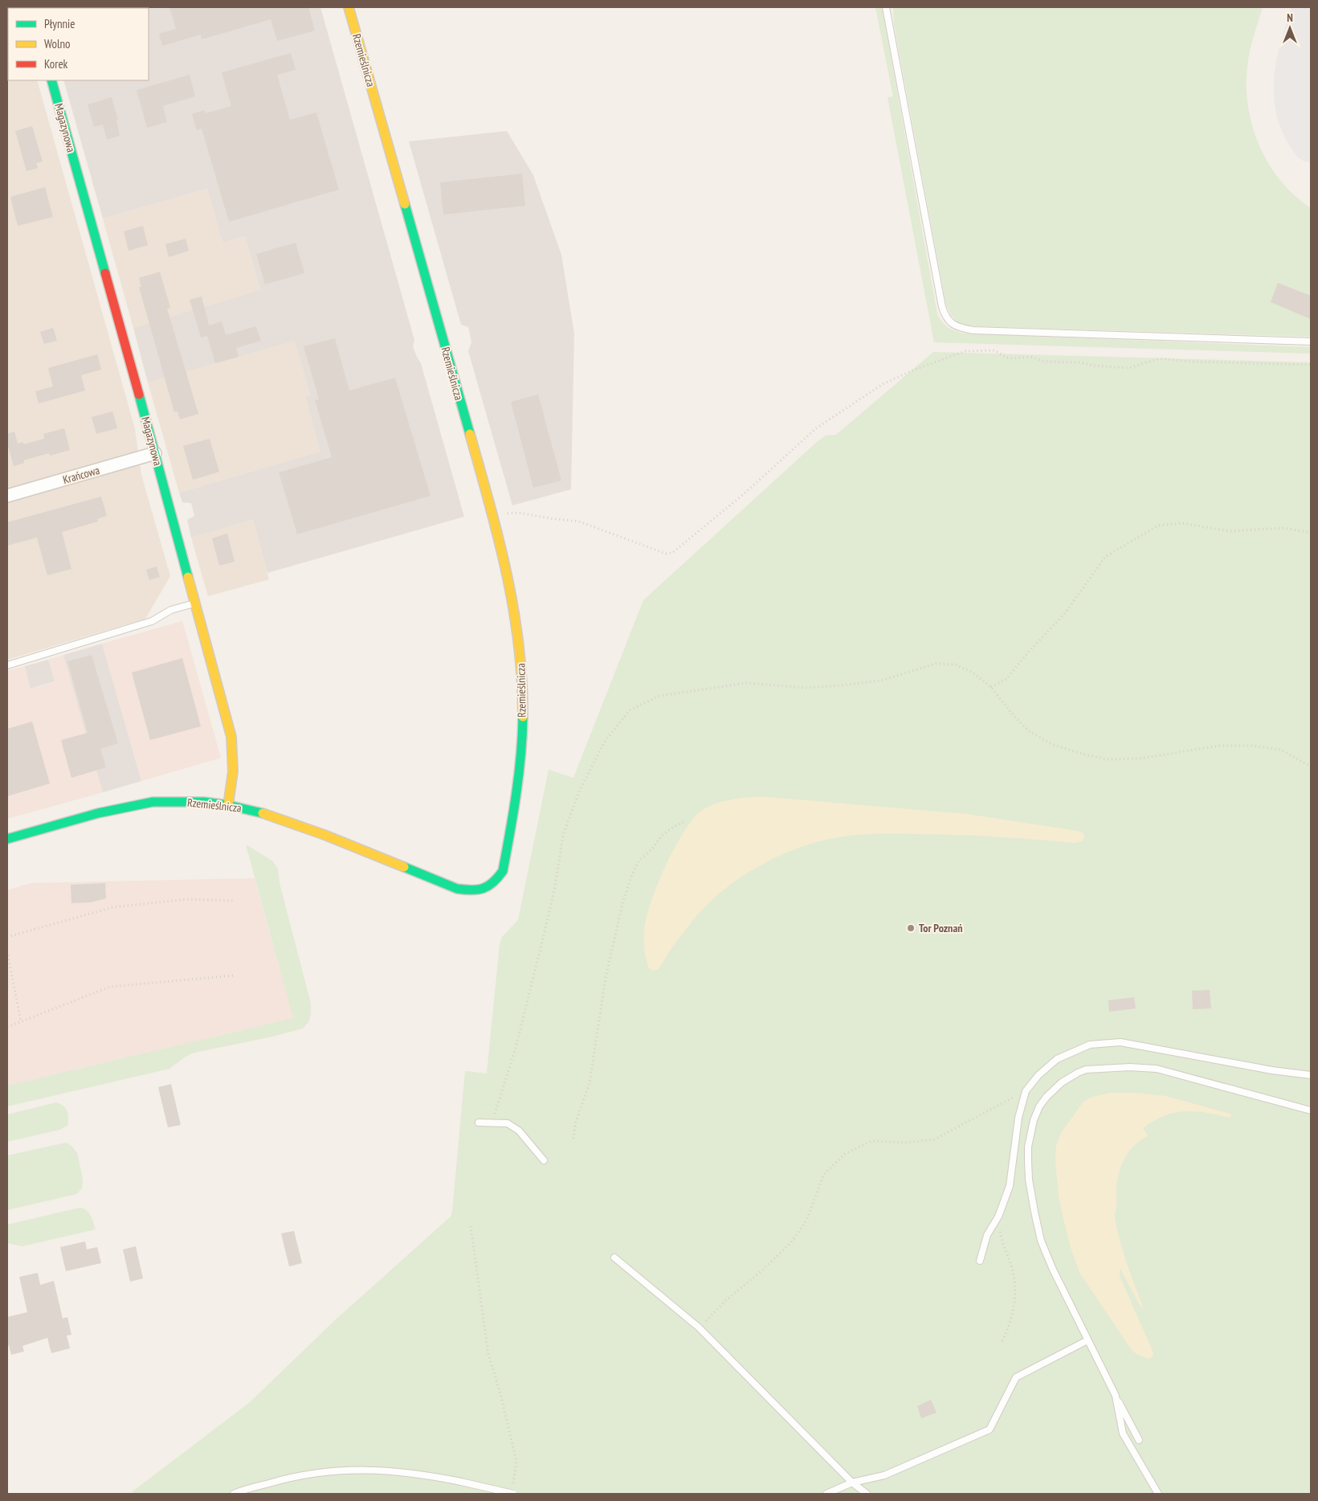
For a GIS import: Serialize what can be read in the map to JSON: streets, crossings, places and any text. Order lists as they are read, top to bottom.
{
  "streets": {
    "street": ["Rzemieślnicza", "Magazynowa", "Krańcowa"]
  },
  "crossings": [
    ["Rzemieślnicza", "Magazynowa"],
    ["Magazynowa", "Krańcowa"]
  ],
  "places": ["Tor Poznań"],
  "legend": ["Płynnie", "Wolno", "Korek"],
  "north": "top"
}
